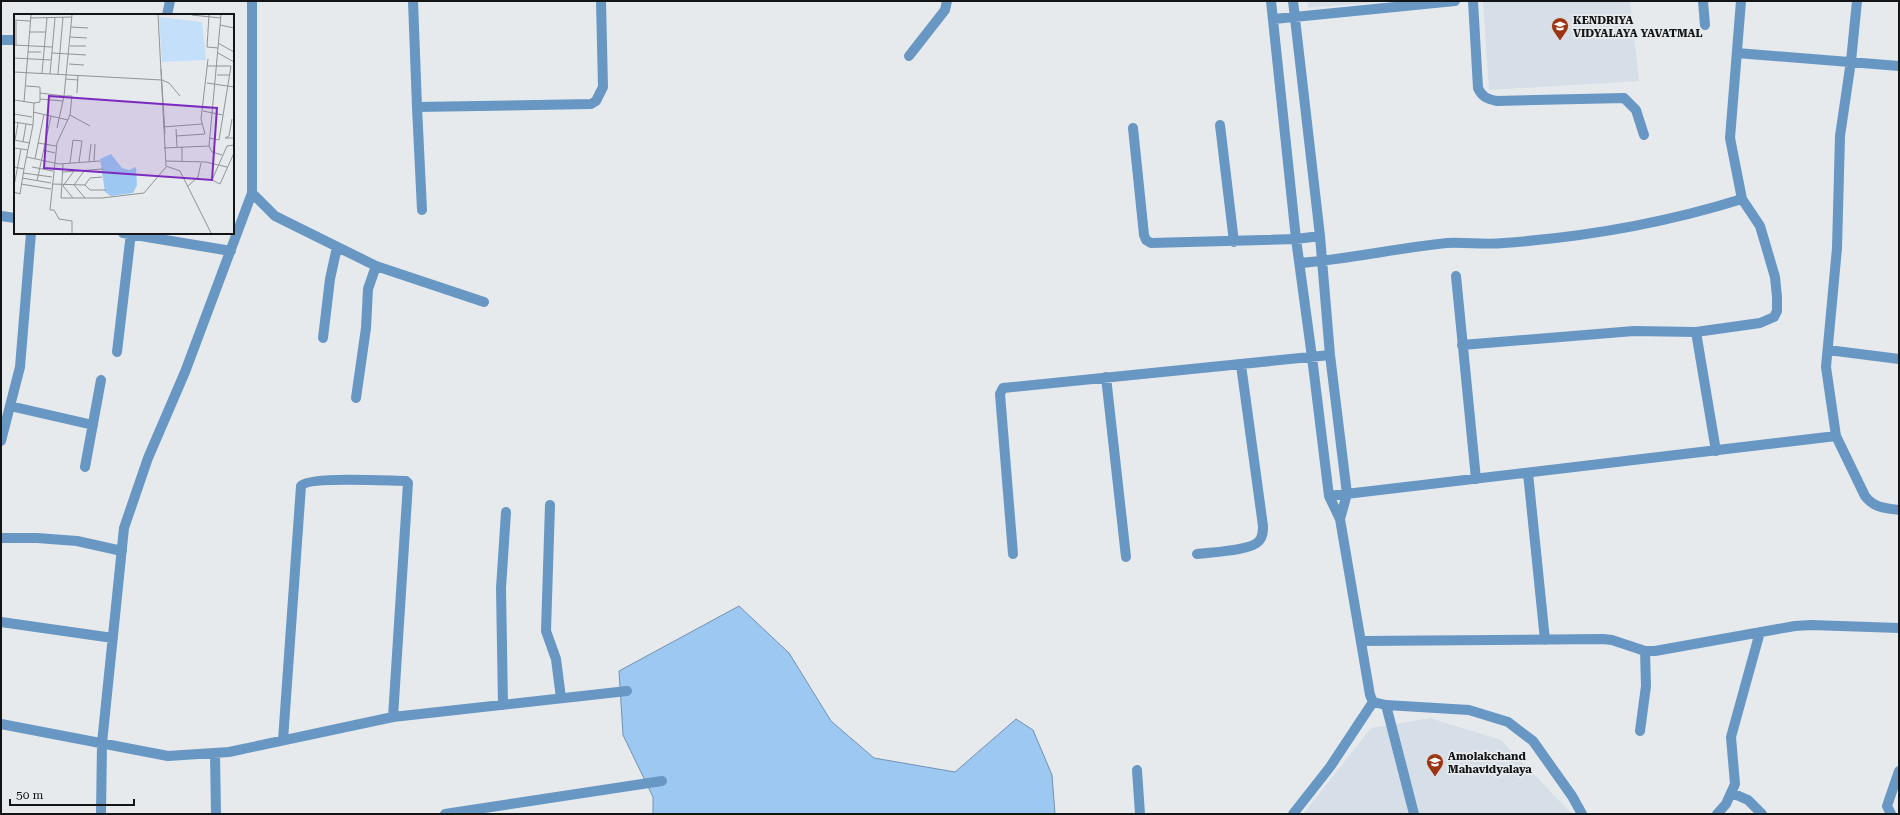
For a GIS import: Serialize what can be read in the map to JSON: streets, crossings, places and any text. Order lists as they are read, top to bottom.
{
  "places": {
    "school or university": ["KENDRIYA VIDYALAYA YAVATMAL", "Amolakchand Mahavidyalaya"]
  },
  "scale_bar": "50 m"
}
